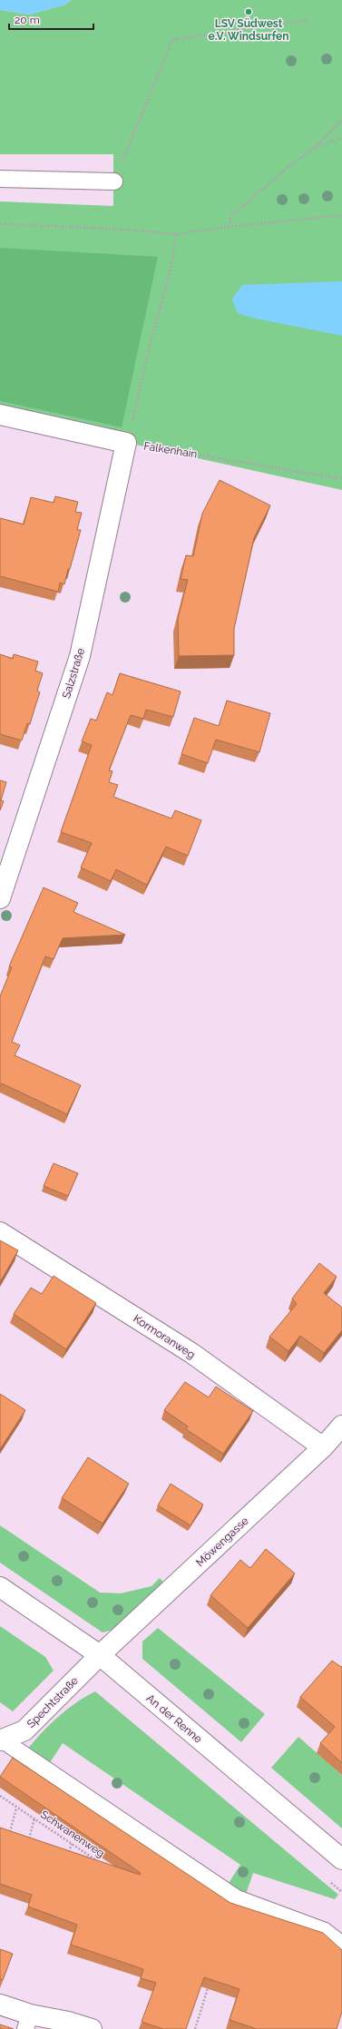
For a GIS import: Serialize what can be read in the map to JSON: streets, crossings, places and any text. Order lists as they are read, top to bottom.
{
  "streets": {
    "street": [
      "Salzstraße",
      "Kormoranweg",
      "Möwengasse",
      "Spechtstraße",
      "An der Renne"
    ],
    "path": ["Falkenhain", "Schwanenweg"]
  },
  "crossings": [
    ["Falkenhain", "Salzstraße"],
    ["Kormoranweg", "Möwengasse"],
    ["Möwengasse", "Spechtstraße"],
    ["Möwengasse", "An der Renne"],
    ["Spechtstraße", "An der Renne"]
  ],
  "places": ["LSV Südwest e.V. Windsurfen"],
  "scale_bar": "20 m"
}
